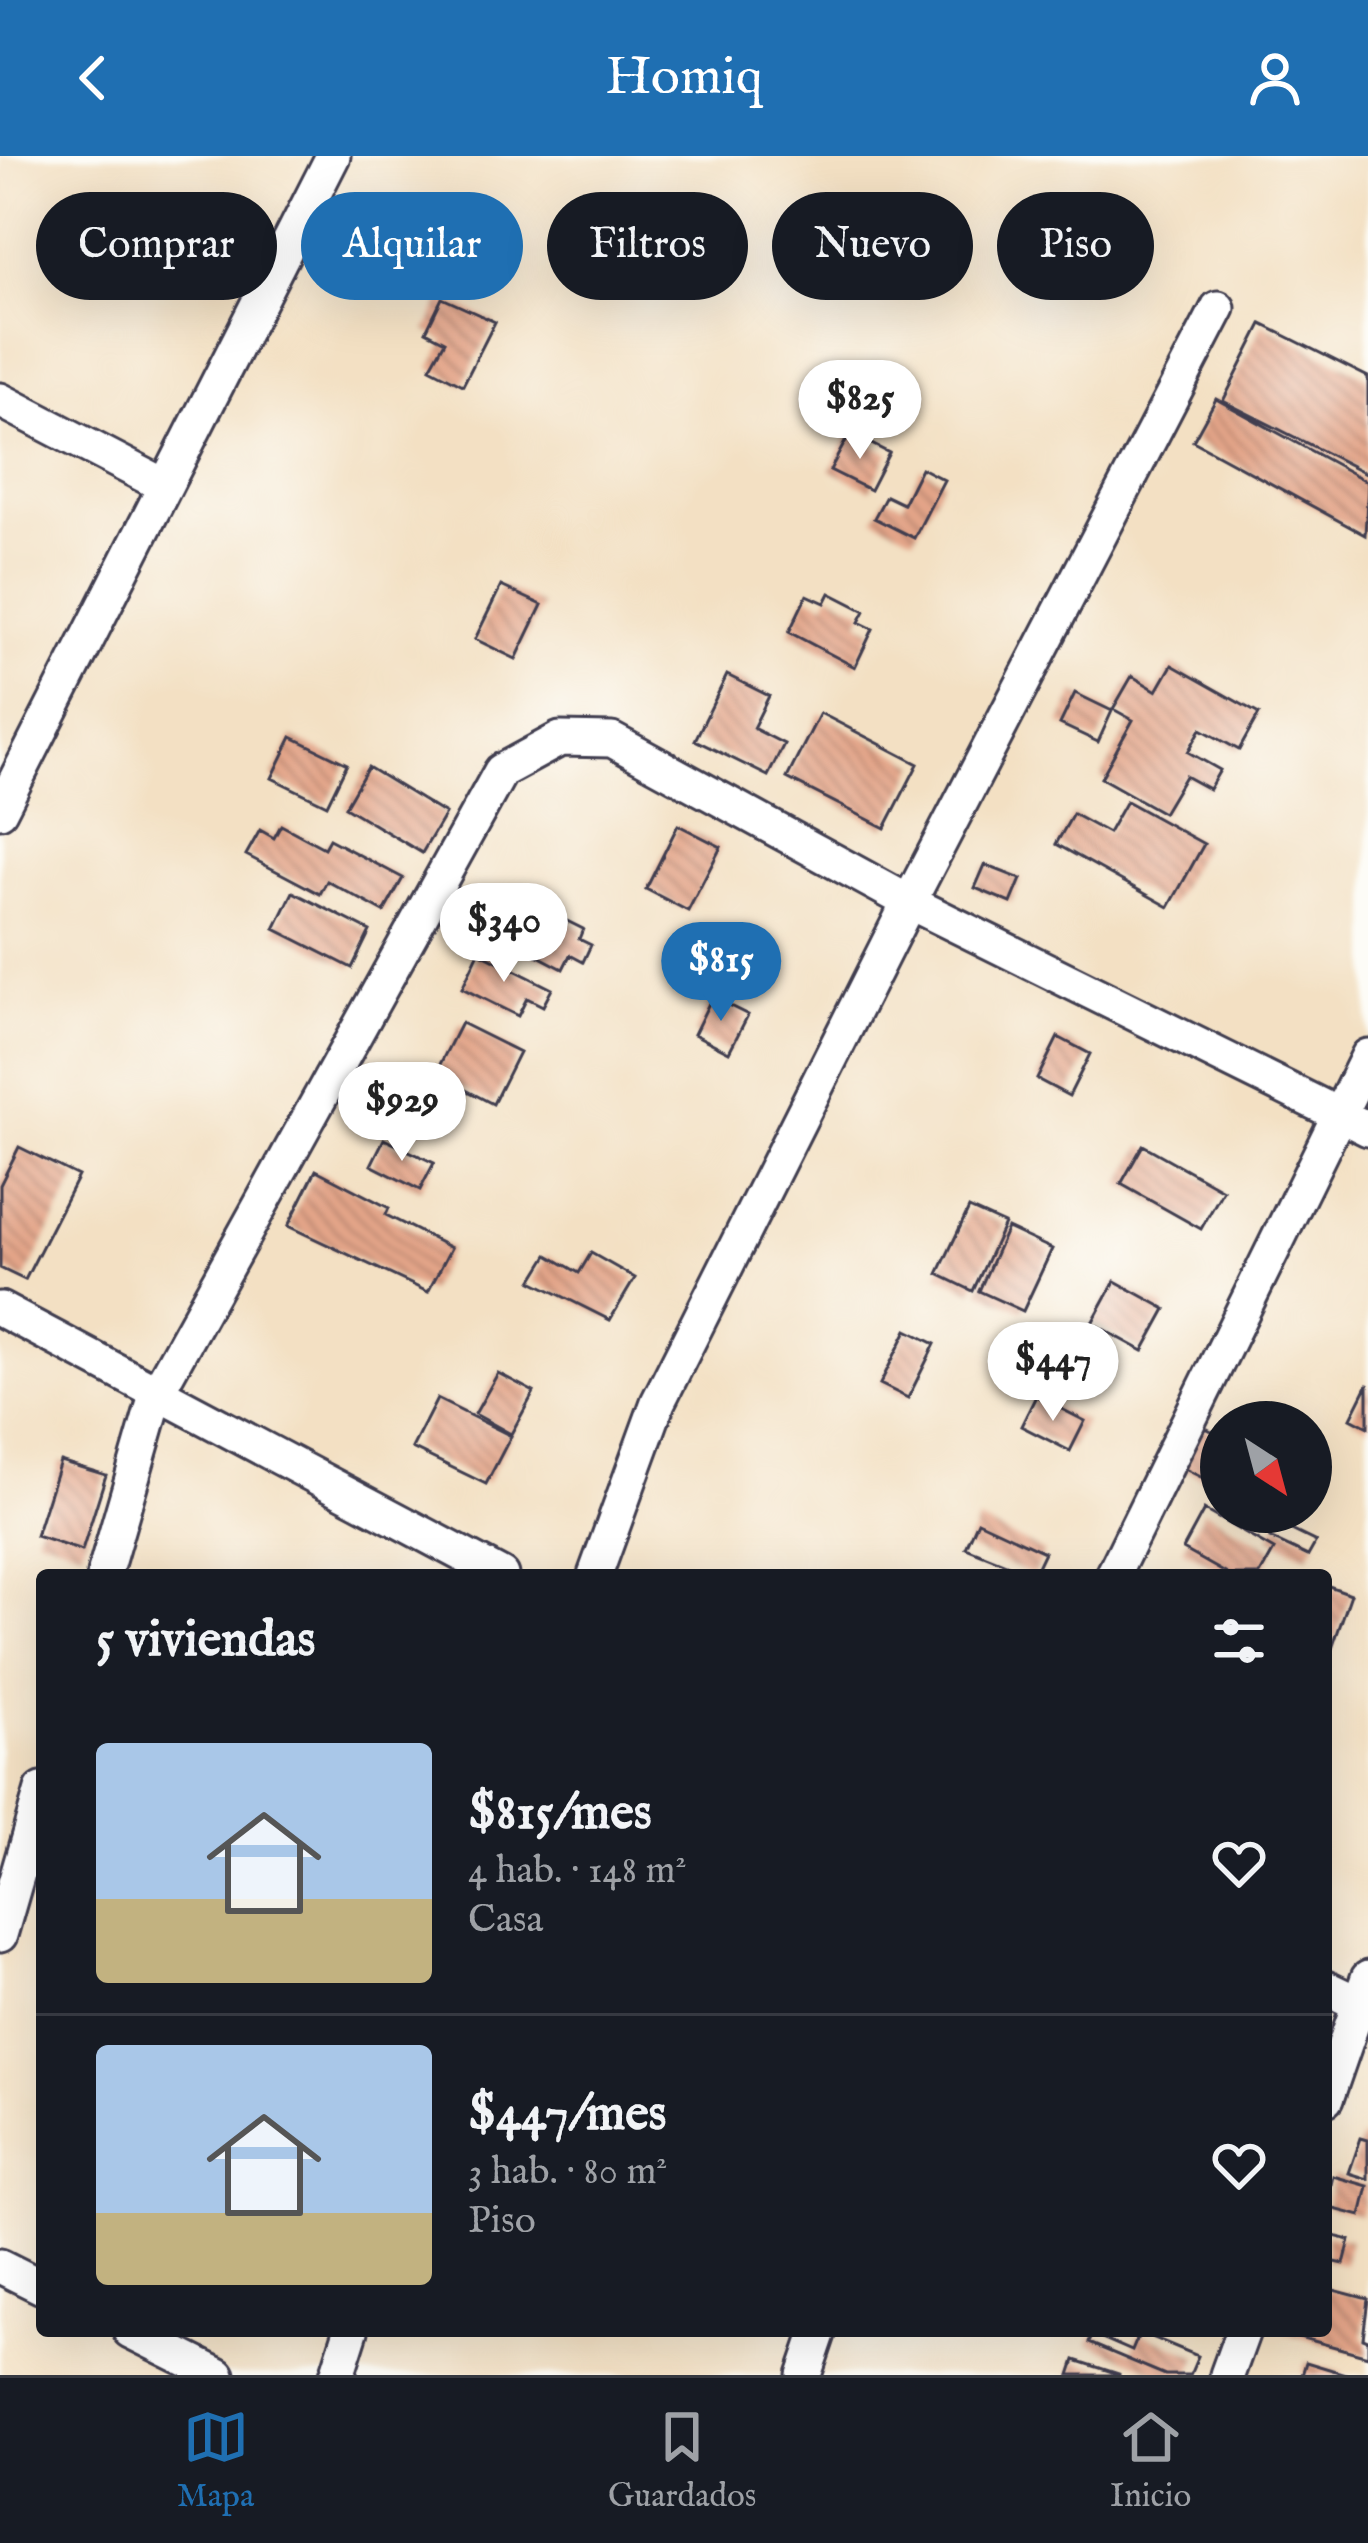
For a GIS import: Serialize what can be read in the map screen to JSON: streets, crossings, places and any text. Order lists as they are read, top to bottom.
{
  "north": "bottom right",
  "page": {
    "header": "Homiq",
    "chip": [
      "Comprar",
      "Alquilar",
      "Filtros",
      "Nuevo",
      "Piso"
    ],
    "price": [
      "$825",
      "$340",
      "$815",
      "$929",
      "$447"
    ],
    "heading": "5 viviendas",
    "list": [
      {
        "name": "$815/mes",
        "note": "4 hab. · 148 m² · Casa"
      },
      {
        "name": "$447/mes",
        "note": "3 hab. · 80 m² · Piso"
      }
    ],
    "tabs": ["Mapa", "Guardados", "Inicio"]
  }
}
